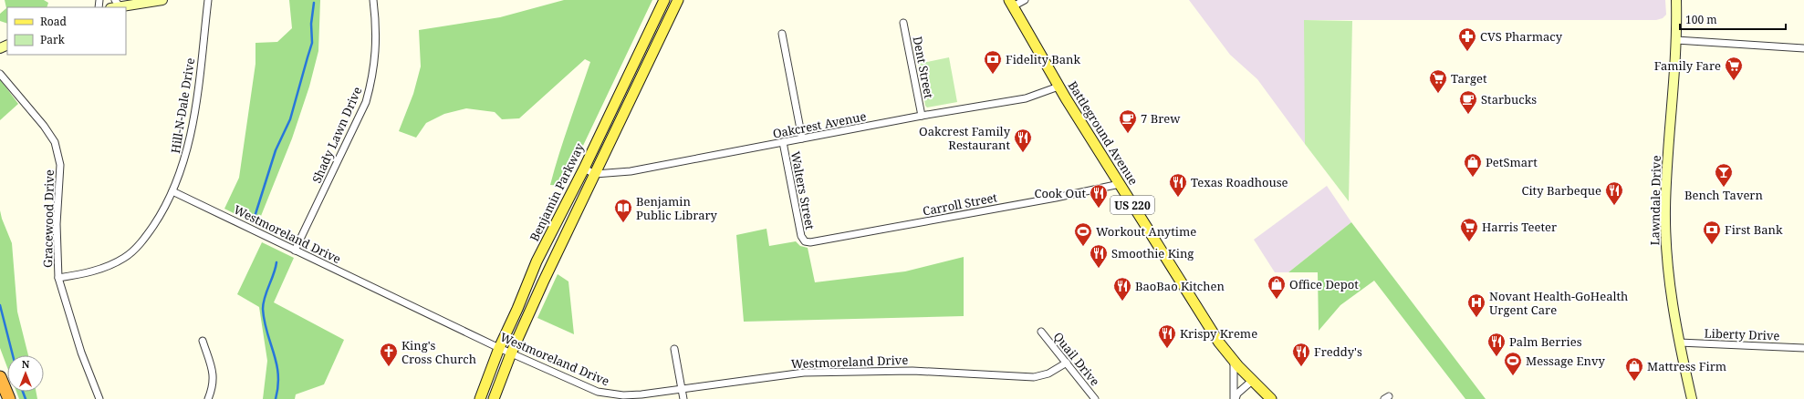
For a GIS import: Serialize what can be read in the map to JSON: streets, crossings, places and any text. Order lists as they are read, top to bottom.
{
  "streets": {
    "main road": [
      "Battleground Avenue",
      "Benjamin Parkway",
      "Lawndale Drive",
      "US 220"
    ],
    "street": [
      "Dent Street",
      "Hill-N-Dale Drive",
      "Oakcrest Avenue",
      "Shady Lawn Drive",
      "Walters Street",
      "Carroll Street",
      "Gracewood Drive",
      "Westmoreland Drive",
      "Liberty Drive",
      "Quail Drive"
    ]
  },
  "crossings": [
    ["Dent Street", "Oakcrest Avenue"],
    ["Hill-N-Dale Drive", "Gracewood Drive"],
    ["Hill-N-Dale Drive", "Westmoreland Drive"],
    ["Oakcrest Avenue", "Battleground Avenue"],
    ["Oakcrest Avenue", "Walters Street"],
    ["Battleground Avenue", "Carroll Street"],
    ["Shady Lawn Drive", "Westmoreland Drive"],
    ["Walters Street", "Carroll Street"],
    ["Benjamin Parkway", "Westmoreland Drive"],
    ["Lawndale Drive", "Liberty Drive"],
    ["Westmoreland Drive", "Quail Drive"]
  ],
  "places": {
    "pharmacy": ["CVS Pharmacy"],
    "bank": ["Fidelity Bank", "First Bank"],
    "supermarket": ["Family Fare", "Target", "Harris Teeter"],
    "cafe": ["Starbucks", "7 Brew"],
    "restaurant": [
      "Oakcrest Family Restaurant",
      "Texas Roadhouse",
      "City Barbeque",
      "Cook Out",
      "Smoothie King",
      "BaoBao Kitchen",
      "Krispy Kreme",
      "Palm Berries",
      "Freddy's"
    ],
    "shop": ["PetSmart", "Office Depot", "Mattress Firm"],
    "bar": ["Bench Tavern"],
    "library": ["Benjamin Public Library"],
    "sports": ["Workout Anytime", "Message Envy"],
    "hospital": ["Novant Health-GoHealth Urgent Care"],
    "church": ["King's Cross Church"]
  },
  "legend": ["Road", "Park"],
  "scale_bar": "100 m",
  "north": "top"
}
